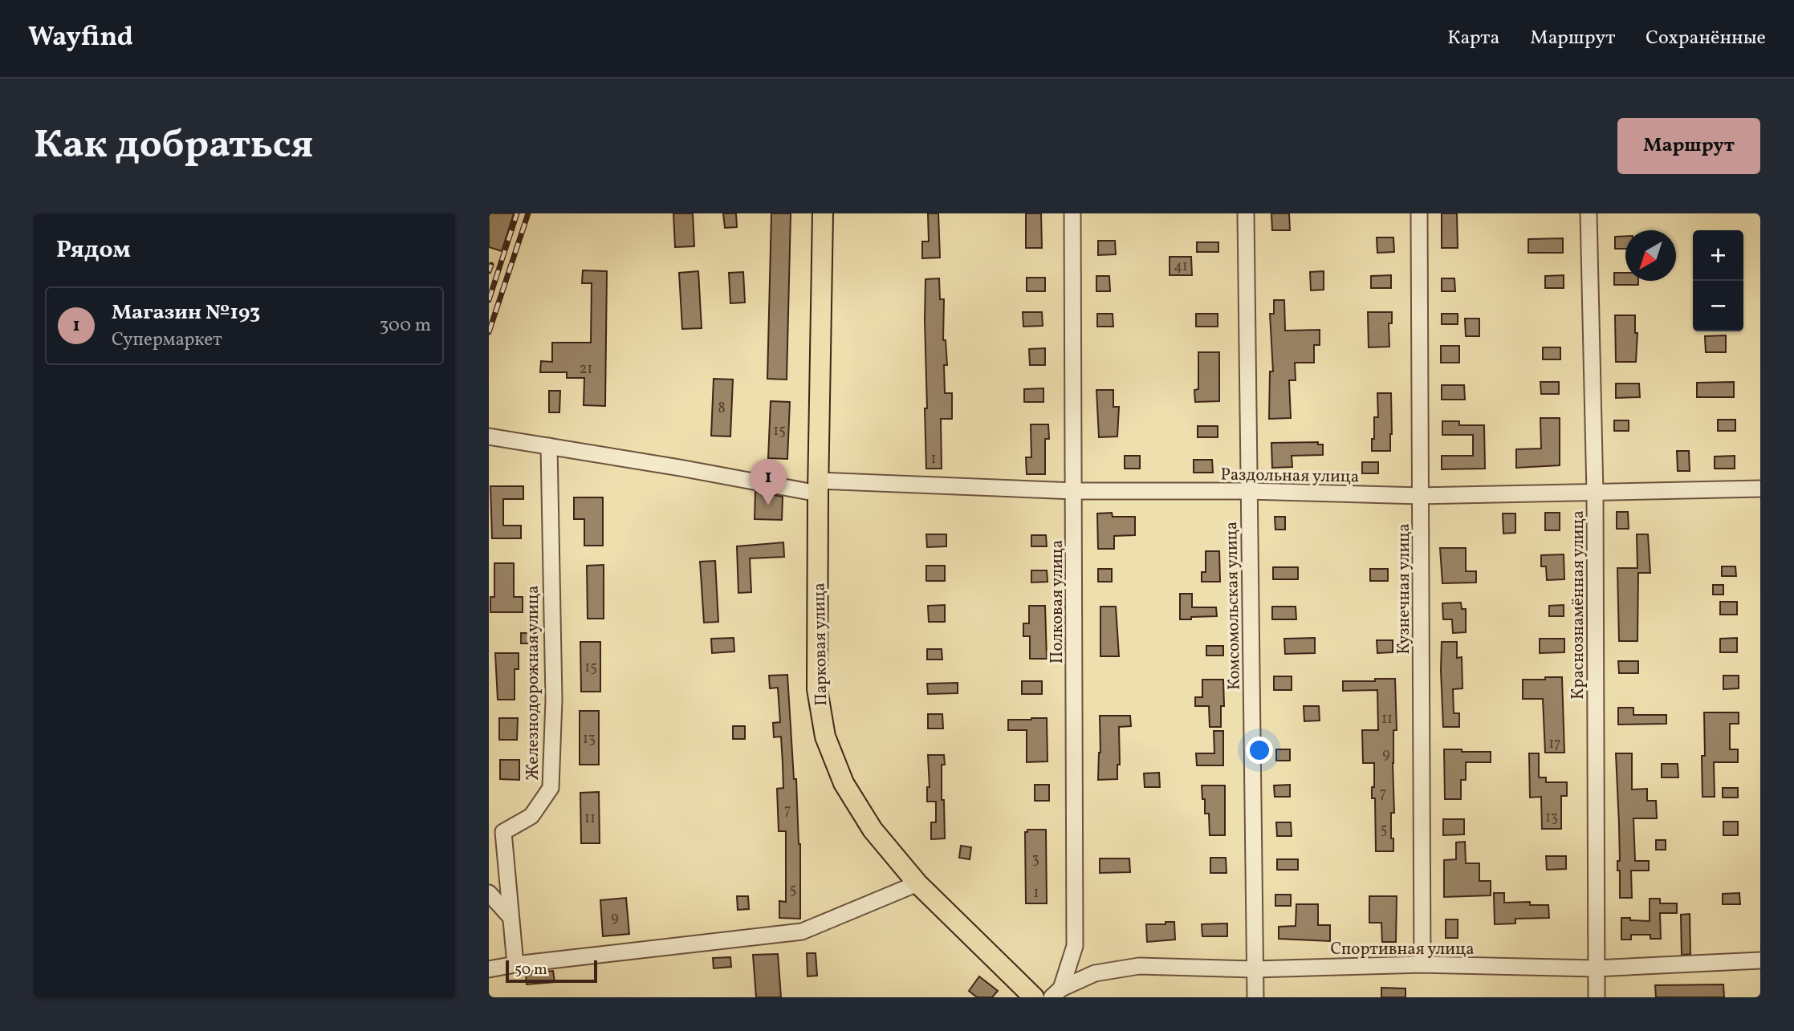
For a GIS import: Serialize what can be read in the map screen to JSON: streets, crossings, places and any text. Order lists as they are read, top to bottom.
{
  "streets": {
    "main road": ["Парковая улица"],
    "street": [
      "Раздольная улица",
      "Кузнечная улица",
      "Полковая улица",
      "Краснознамённая улица",
      "Комсомольская улица",
      "Железнодорожная улица",
      "Спортивная улица"
    ]
  },
  "crossings": [
    ["Раздольная улица", "Кузнечная улица"],
    ["Раздольная улица", "Полковая улица"],
    ["Раздольная улица", "Краснознамённая улица"],
    ["Раздольная улица", "Комсомольская улица"],
    ["Раздольная улица", "Парковая улица"],
    ["Раздольная улица", "Железнодорожная улица"],
    ["Кузнечная улица", "Спортивная улица"],
    ["Полковая улица", "Спортивная улица"],
    ["Краснознамённая улица", "Спортивная улица"],
    ["Комсомольская улица", "Спортивная улица"]
  ],
  "house_numbers": [
    "41",
    "21",
    "8",
    "15",
    "1",
    "15",
    "11",
    "13",
    "17",
    "9",
    "7",
    "7",
    "13",
    "11",
    "5",
    "3",
    "5",
    "1",
    "9"
  ],
  "scale_bar": "50 m",
  "north": "bottom left",
  "page": {
    "header": "Wayfind",
    "nav": ["Карта", "Маршрут", "Сохранённые"],
    "buttons": "Маршрут",
    "title": "Как добраться",
    "heading": "Рядом",
    "map_buttons": ["+", "−"],
    "list": [
      {
        "mark": "1",
        "name": "Магазин №193",
        "note": "Супермаркет",
        "value": "300 m"
      }
    ],
    "pins": "1",
    "scale": "50 m"
  }
}
